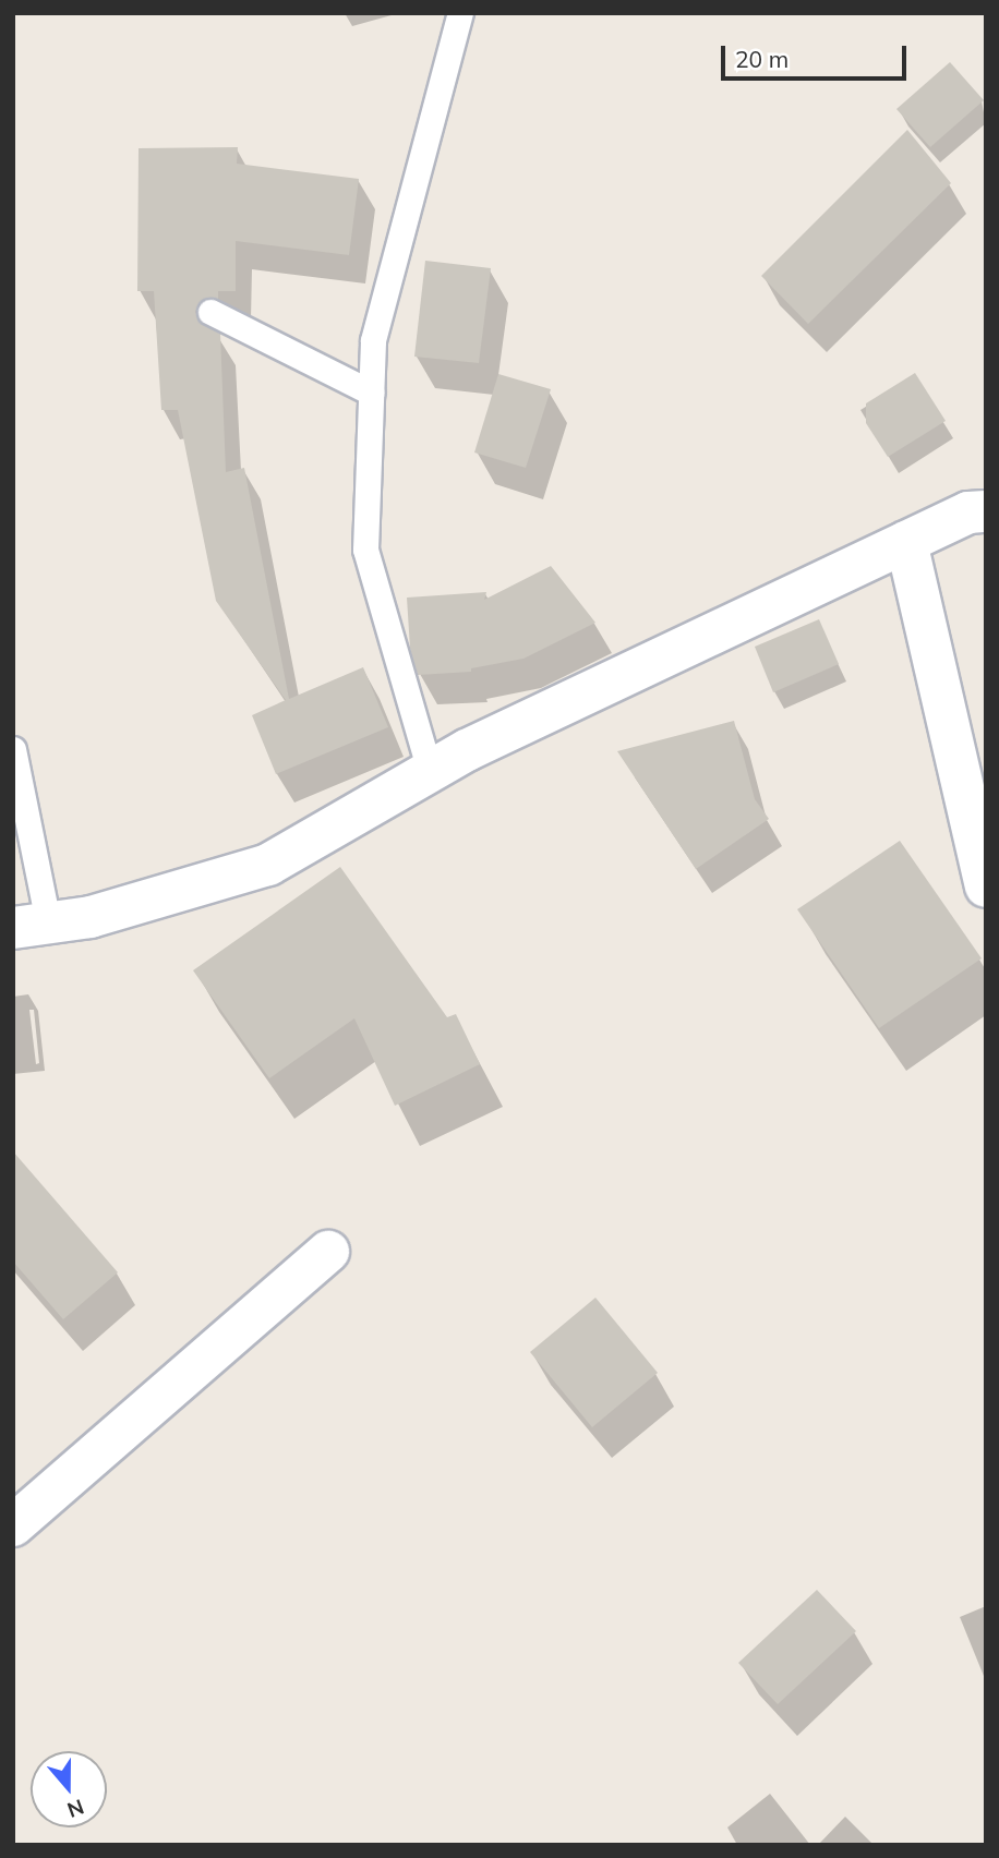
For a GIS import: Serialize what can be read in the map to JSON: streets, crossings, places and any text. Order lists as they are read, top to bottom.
{
  "scale_bar": "20 m",
  "north": "bottom"
}
